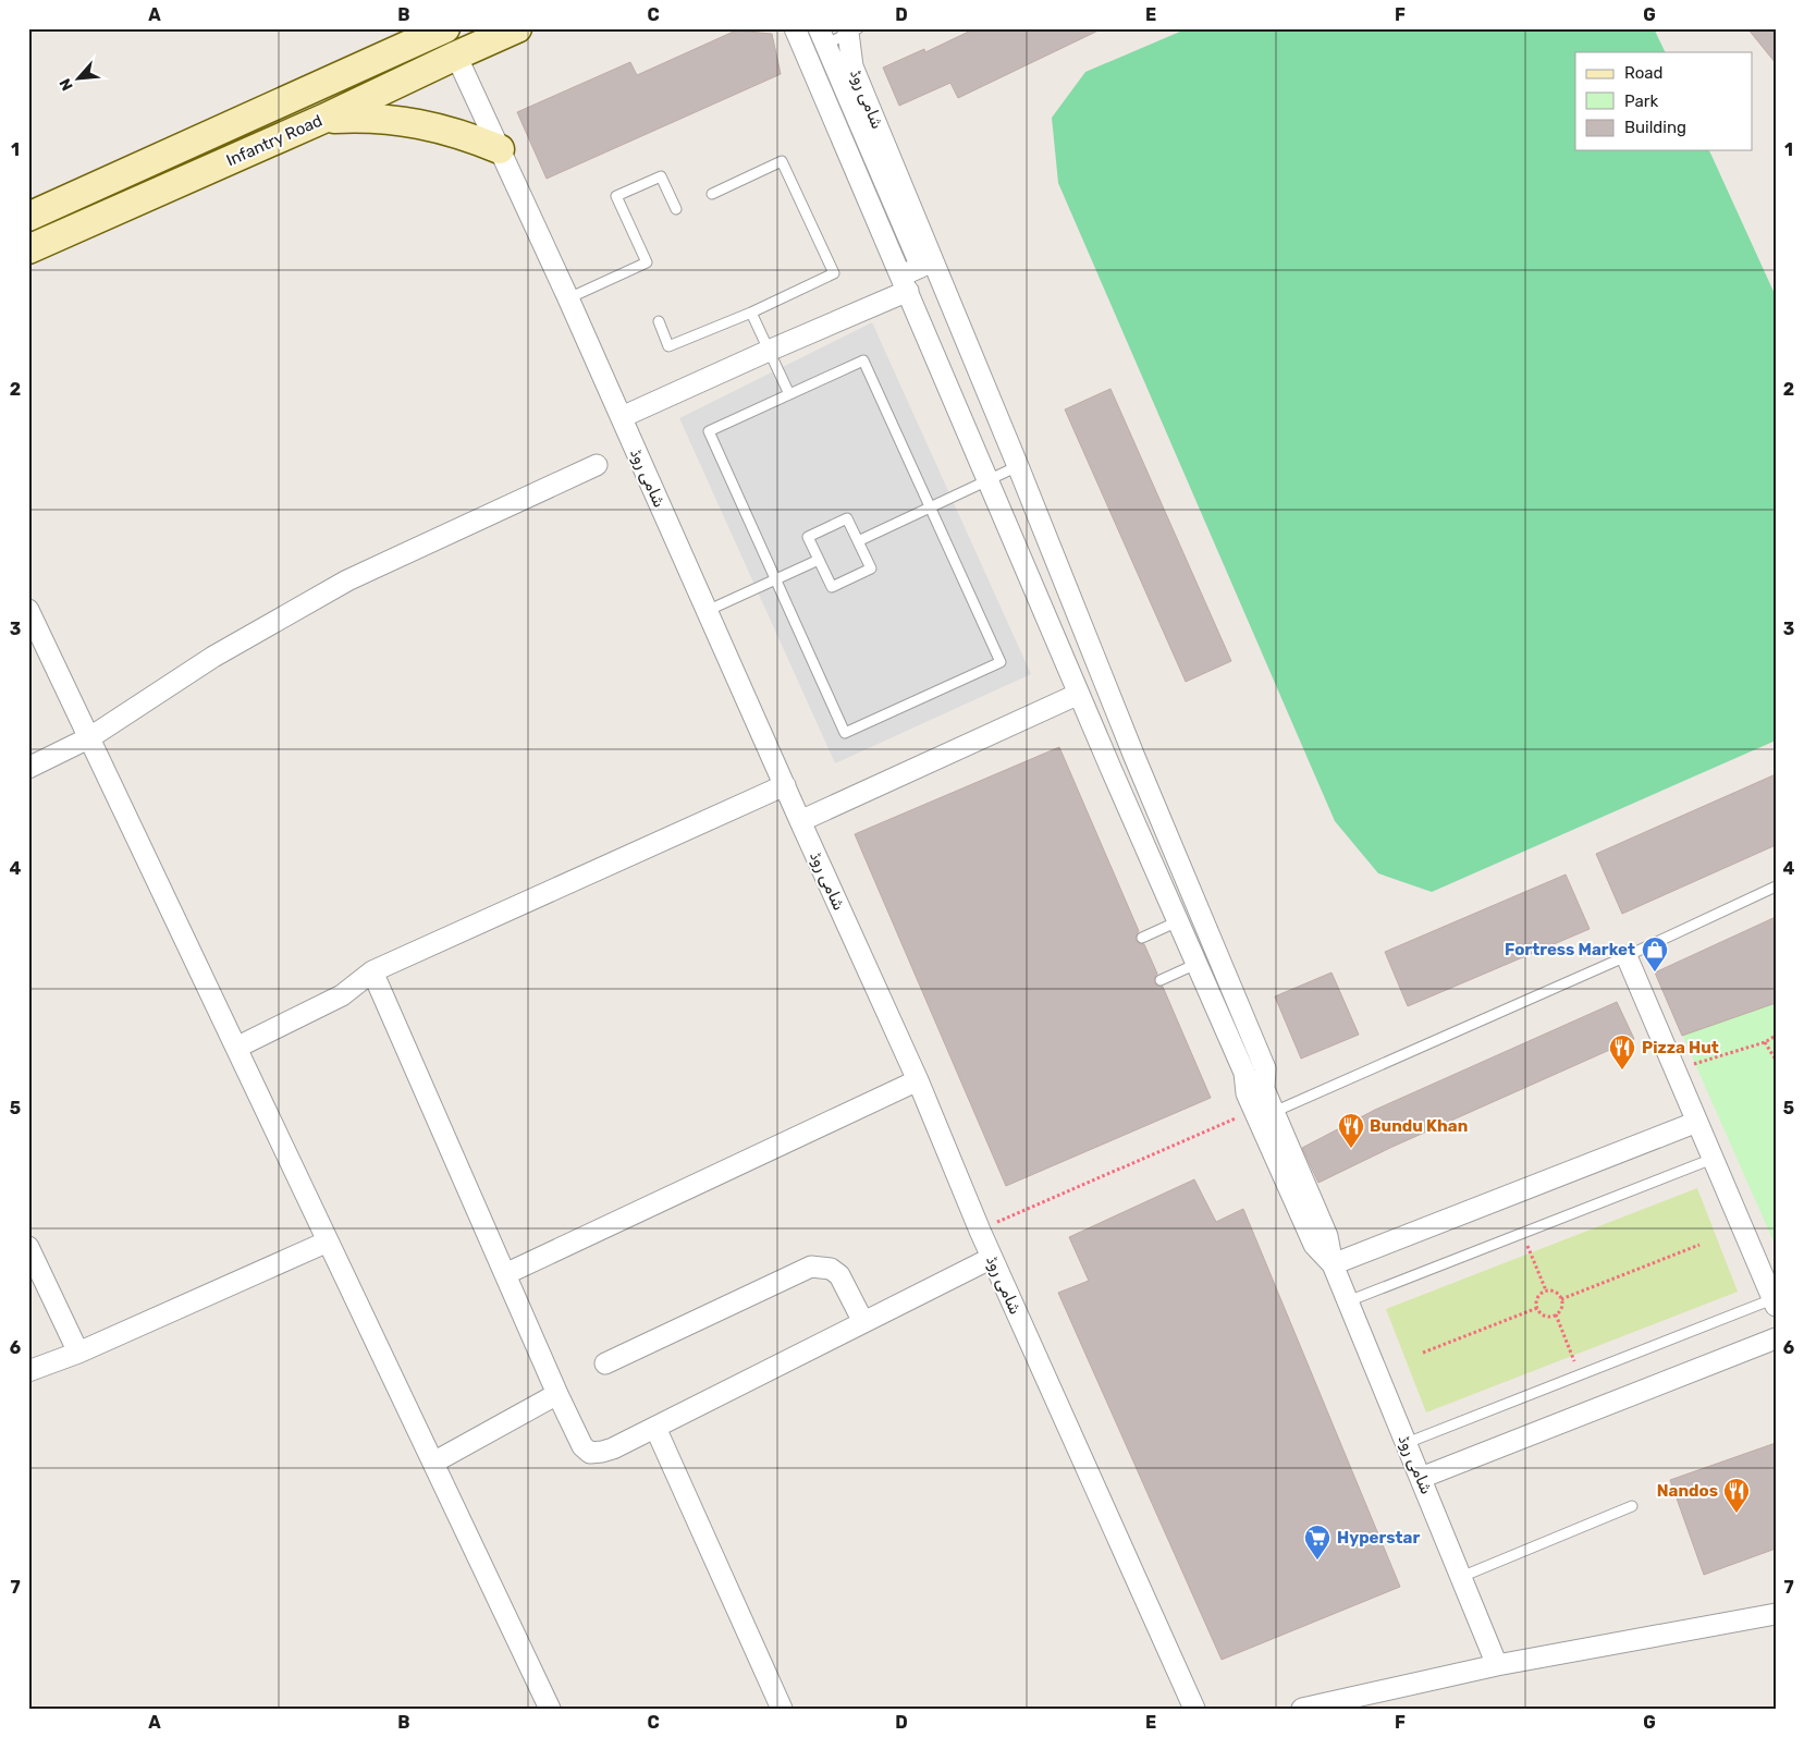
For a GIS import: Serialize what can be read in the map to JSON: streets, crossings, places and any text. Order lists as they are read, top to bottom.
{
  "streets": {
    "main road": ["Infantry Road"],
    "street": ["شامی روڈ"]
  },
  "crossings": [
    ["شامی روڈ", "Infantry Road"]
  ],
  "places": {
    "shop": ["Fortress Market"],
    "restaurant": ["Pizza Hut", "Bundu Khan", "Nandos"],
    "supermarket": ["Hyperstar"]
  },
  "legend": ["Road", "Park", "Building"],
  "north": "bottom left",
  "grid": {
    "columns": [
      "A",
      "B",
      "C",
      "D",
      "E",
      "F",
      "G"
    ],
    "rows": [
      "1",
      "2",
      "3",
      "4",
      "5",
      "6",
      "7"
    ]
  }
}
